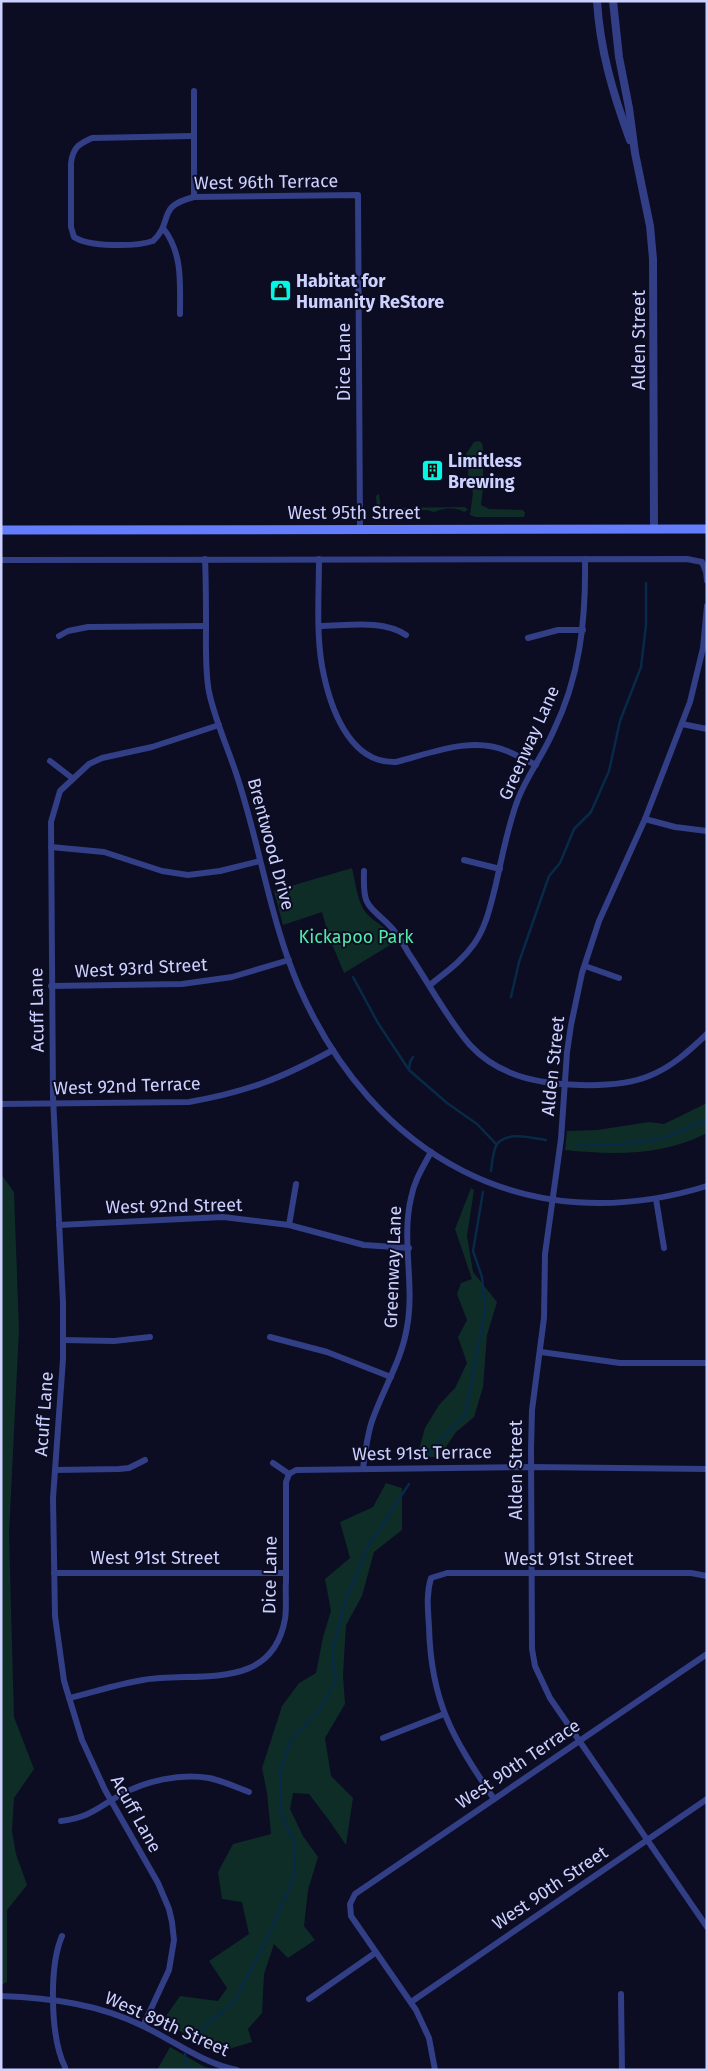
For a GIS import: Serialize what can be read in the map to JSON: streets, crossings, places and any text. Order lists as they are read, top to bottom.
{
  "streets": {
    "main road": ["West 95th Street"],
    "street": [
      "West 96th Terrace",
      "Alden Street",
      "Dice Lane",
      "Greenway Lane",
      "Brentwood Drive",
      "West 93rd Street",
      "Acuff Lane",
      "West 92nd Terrace",
      "West 92nd Street",
      "West 91st Terrace",
      "West 91st Street",
      "West 90th Terrace",
      "West 90th Street",
      "West 89th Street"
    ]
  },
  "crossings": [
    ["West 96th Terrace", "Dice Lane"],
    ["Alden Street", "West 95th Street"],
    ["Alden Street", "Brentwood Drive"],
    ["Alden Street", "West 91st Terrace"],
    ["Alden Street", "West 91st Street"],
    ["Alden Street", "West 90th Terrace"],
    ["Alden Street", "West 90th Street"],
    ["Dice Lane", "West 95th Street"],
    ["Dice Lane", "Acuff Lane"],
    ["Dice Lane", "West 91st Terrace"],
    ["Dice Lane", "West 91st Street"],
    ["Greenway Lane", "Brentwood Drive"],
    ["Greenway Lane", "West 92nd Street"],
    ["Greenway Lane", "West 91st Terrace"],
    ["Brentwood Drive", "West 93rd Street"],
    ["Brentwood Drive", "Acuff Lane"],
    ["Brentwood Drive", "West 92nd Terrace"],
    ["West 93rd Street", "Acuff Lane"],
    ["Acuff Lane", "West 92nd Terrace"],
    ["Acuff Lane", "West 92nd Street"],
    ["Acuff Lane", "West 91st Street"],
    ["Acuff Lane", "West 89th Street"]
  ],
  "parks": ["Kickapoo Park"],
  "places": {
    "shop": ["Habitat for Humanity ReStore"],
    "building": ["Limitless Brewing"]
  }
}
